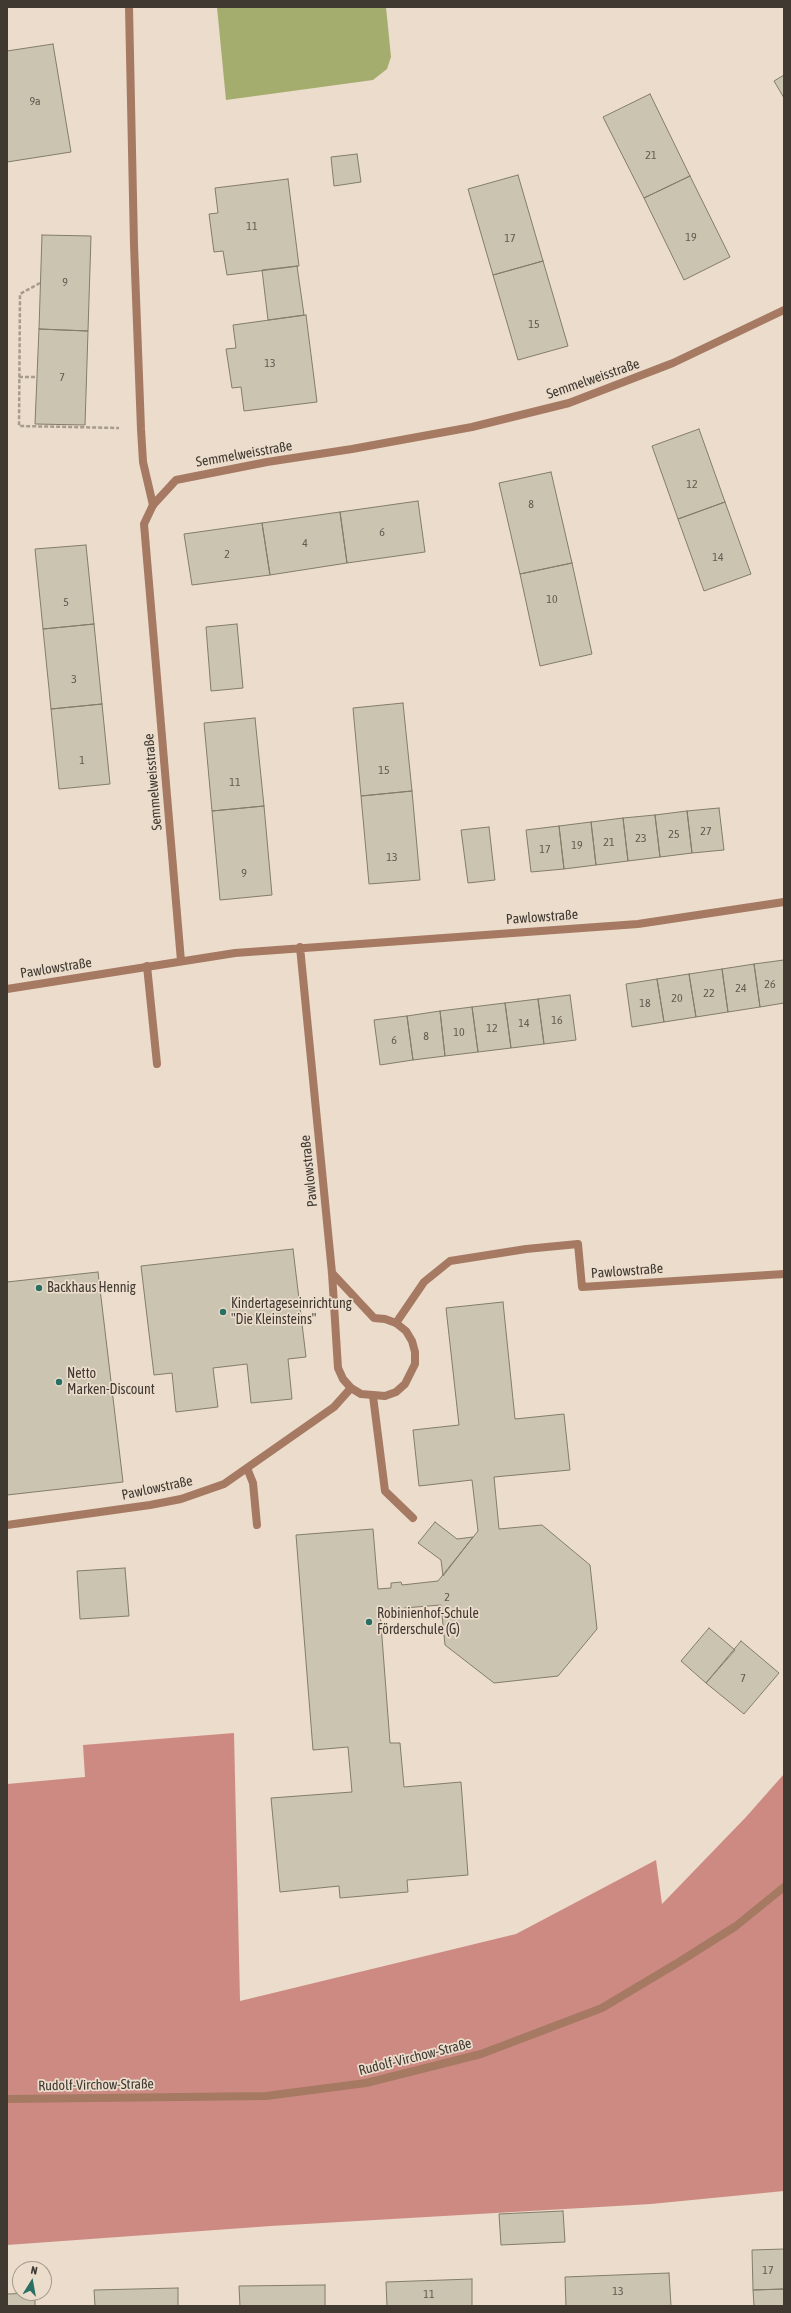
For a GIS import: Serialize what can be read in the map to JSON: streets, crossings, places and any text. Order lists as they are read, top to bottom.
{
  "streets": {
    "street": ["Semmelweisstraße", "Pawlowstraße", "Rudolf-Virchow-Straße"]
  },
  "crossings": [
    ["Semmelweisstraße", "Pawlowstraße"]
  ],
  "places": [
    "Backhaus Hennig",
    "Kindertageseinrichtung \"Die Kleinsteins\"",
    "Netto Marken-Discount",
    "Robinienhof-Schule Förderschule (G)"
  ],
  "house_numbers": [
    "9a",
    "21",
    "11",
    "19",
    "17",
    "9",
    "15",
    "13",
    "7",
    "12",
    "8",
    "6",
    "4",
    "2",
    "14",
    "10",
    "5",
    "3",
    "1",
    "15",
    "11",
    "27",
    "25",
    "23",
    "21",
    "19",
    "17",
    "13",
    "9",
    "26",
    "24",
    "22",
    "20",
    "18",
    "16",
    "14",
    "12",
    "10",
    "8",
    "6",
    "2",
    "7",
    "17",
    "13",
    "11"
  ],
  "north": "top"
}
